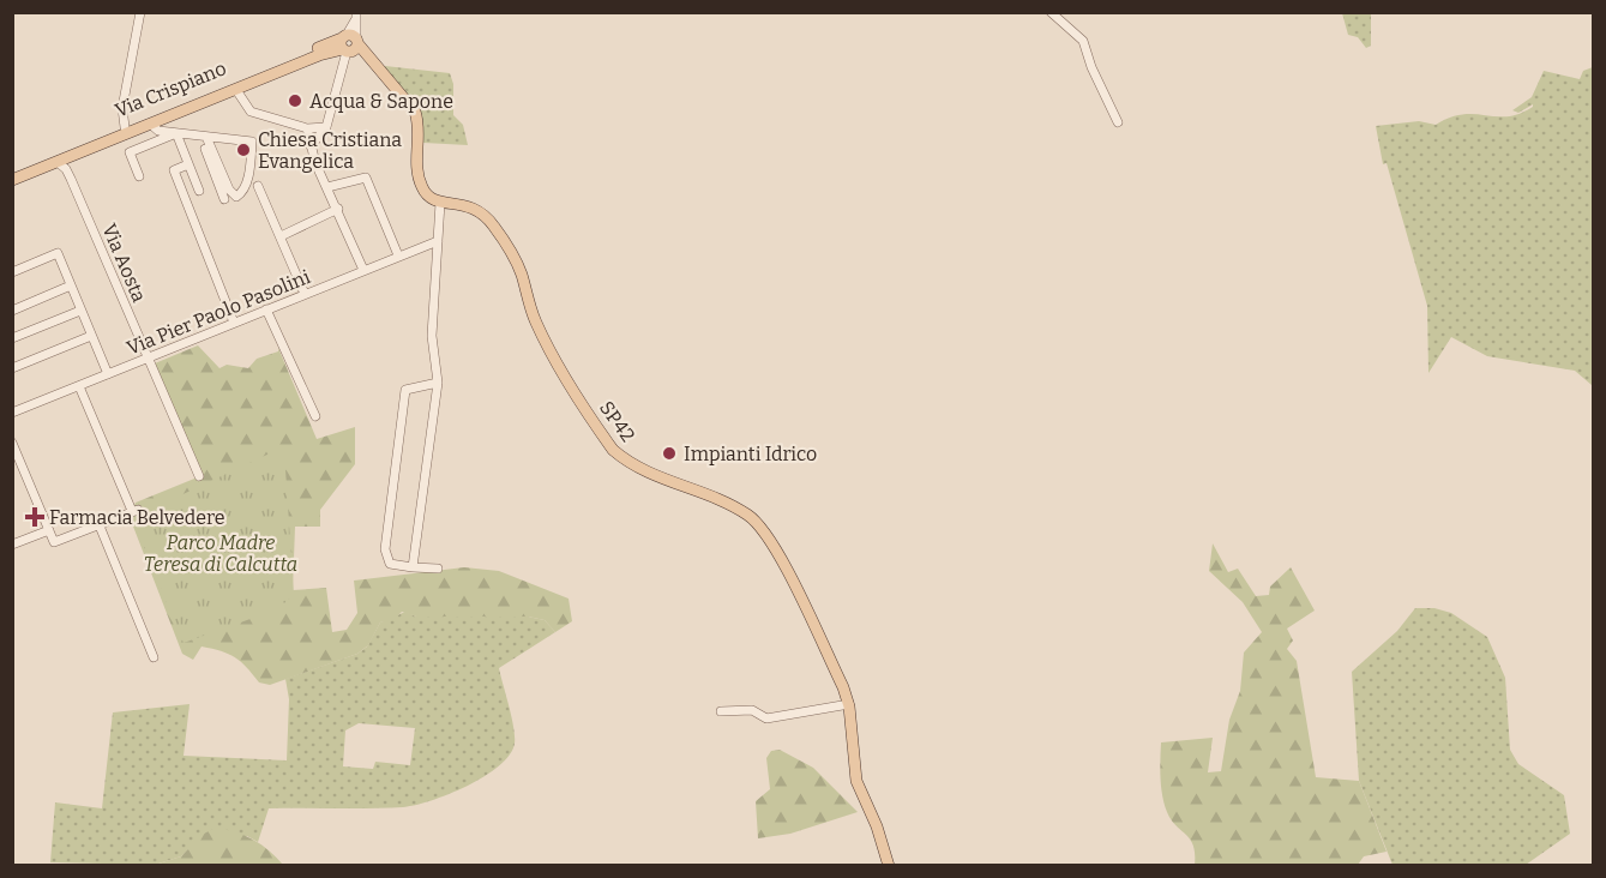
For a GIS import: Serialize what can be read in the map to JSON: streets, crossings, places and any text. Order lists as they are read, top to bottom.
{
  "streets": {
    "main road": ["Via Crispiano", "SP42"],
    "street": ["Via Aosta", "Via Pier Paolo Pasolini"]
  },
  "crossings": [
    ["Via Aosta", "Via Pier Paolo Pasolini"]
  ],
  "parks": ["Parco Madre Teresa di Calcutta"],
  "places": {
    "other": ["Acqua & Sapone", "Chiesa Cristiana Evangelica", "Impianti Idrico"],
    "health": ["Farmacia Belvedere"]
  }
}
